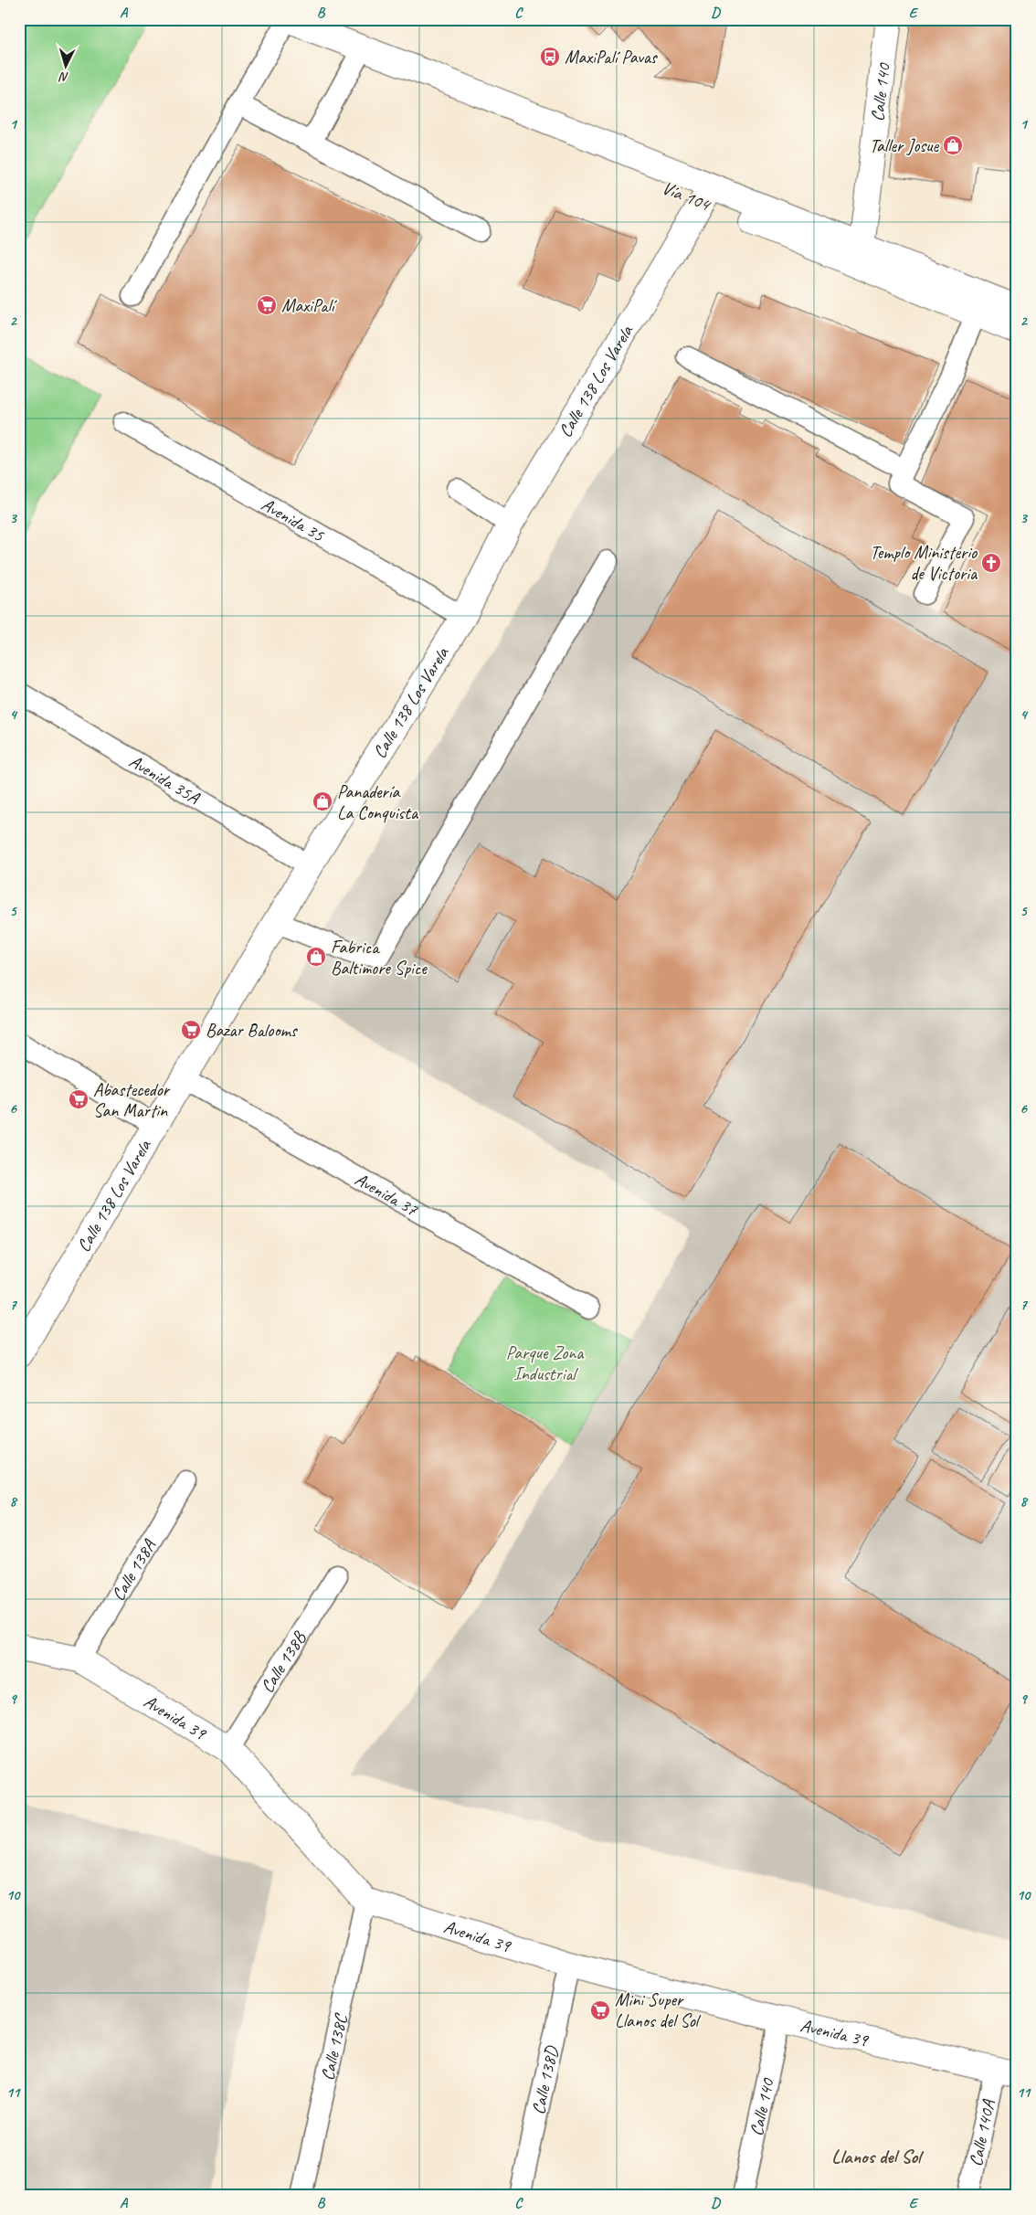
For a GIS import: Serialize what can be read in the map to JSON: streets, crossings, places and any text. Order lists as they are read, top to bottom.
{
  "streets": {
    "street": [
      "Calle 140",
      "Vía 104",
      "Calle 138 Los Varela",
      "Avenida 39"
    ],
    "lane": [
      "Avenida 35",
      "Avenida 35A",
      "Avenida 37",
      "Calle 138A",
      "Calle 138B",
      "Calle 138C",
      "Calle 138D",
      "Calle 140A"
    ]
  },
  "crossings": [
    ["Calle 140", "Vía 104"],
    ["Calle 140", "Avenida 39"],
    ["Vía 104", "Calle 138 Los Varela"],
    ["Calle 138 Los Varela", "Avenida 35"],
    ["Calle 138 Los Varela", "Avenida 35A"],
    ["Calle 138 Los Varela", "Avenida 37"],
    ["Calle 138A", "Avenida 39"],
    ["Calle 138B", "Avenida 39"],
    ["Avenida 39", "Calle 138C"],
    ["Avenida 39", "Calle 138D"],
    ["Avenida 39", "Calle 140A"]
  ],
  "districts": ["Llanos del Sol"],
  "parks": ["Parque Zona Industrial"],
  "places": {
    "bus stop": ["MaxiPalí Pavas"],
    "shop": ["Taller Josue", "Panadería La Conquista", "Fabrica Baltimore Spice"],
    "supermarket": [
      "MaxiPalí",
      "Bazar Balooms",
      "Abastecedor San Martin",
      "Mini Super Llanos del Sol"
    ],
    "church": ["Templo Ministerio de Victoria"]
  },
  "north": "bottom",
  "grid": {
    "columns": [
      "A",
      "B",
      "C",
      "D",
      "E"
    ],
    "rows": [
      "1",
      "2",
      "3",
      "4",
      "5",
      "6",
      "7",
      "8",
      "9",
      "10",
      "11"
    ]
  }
}
